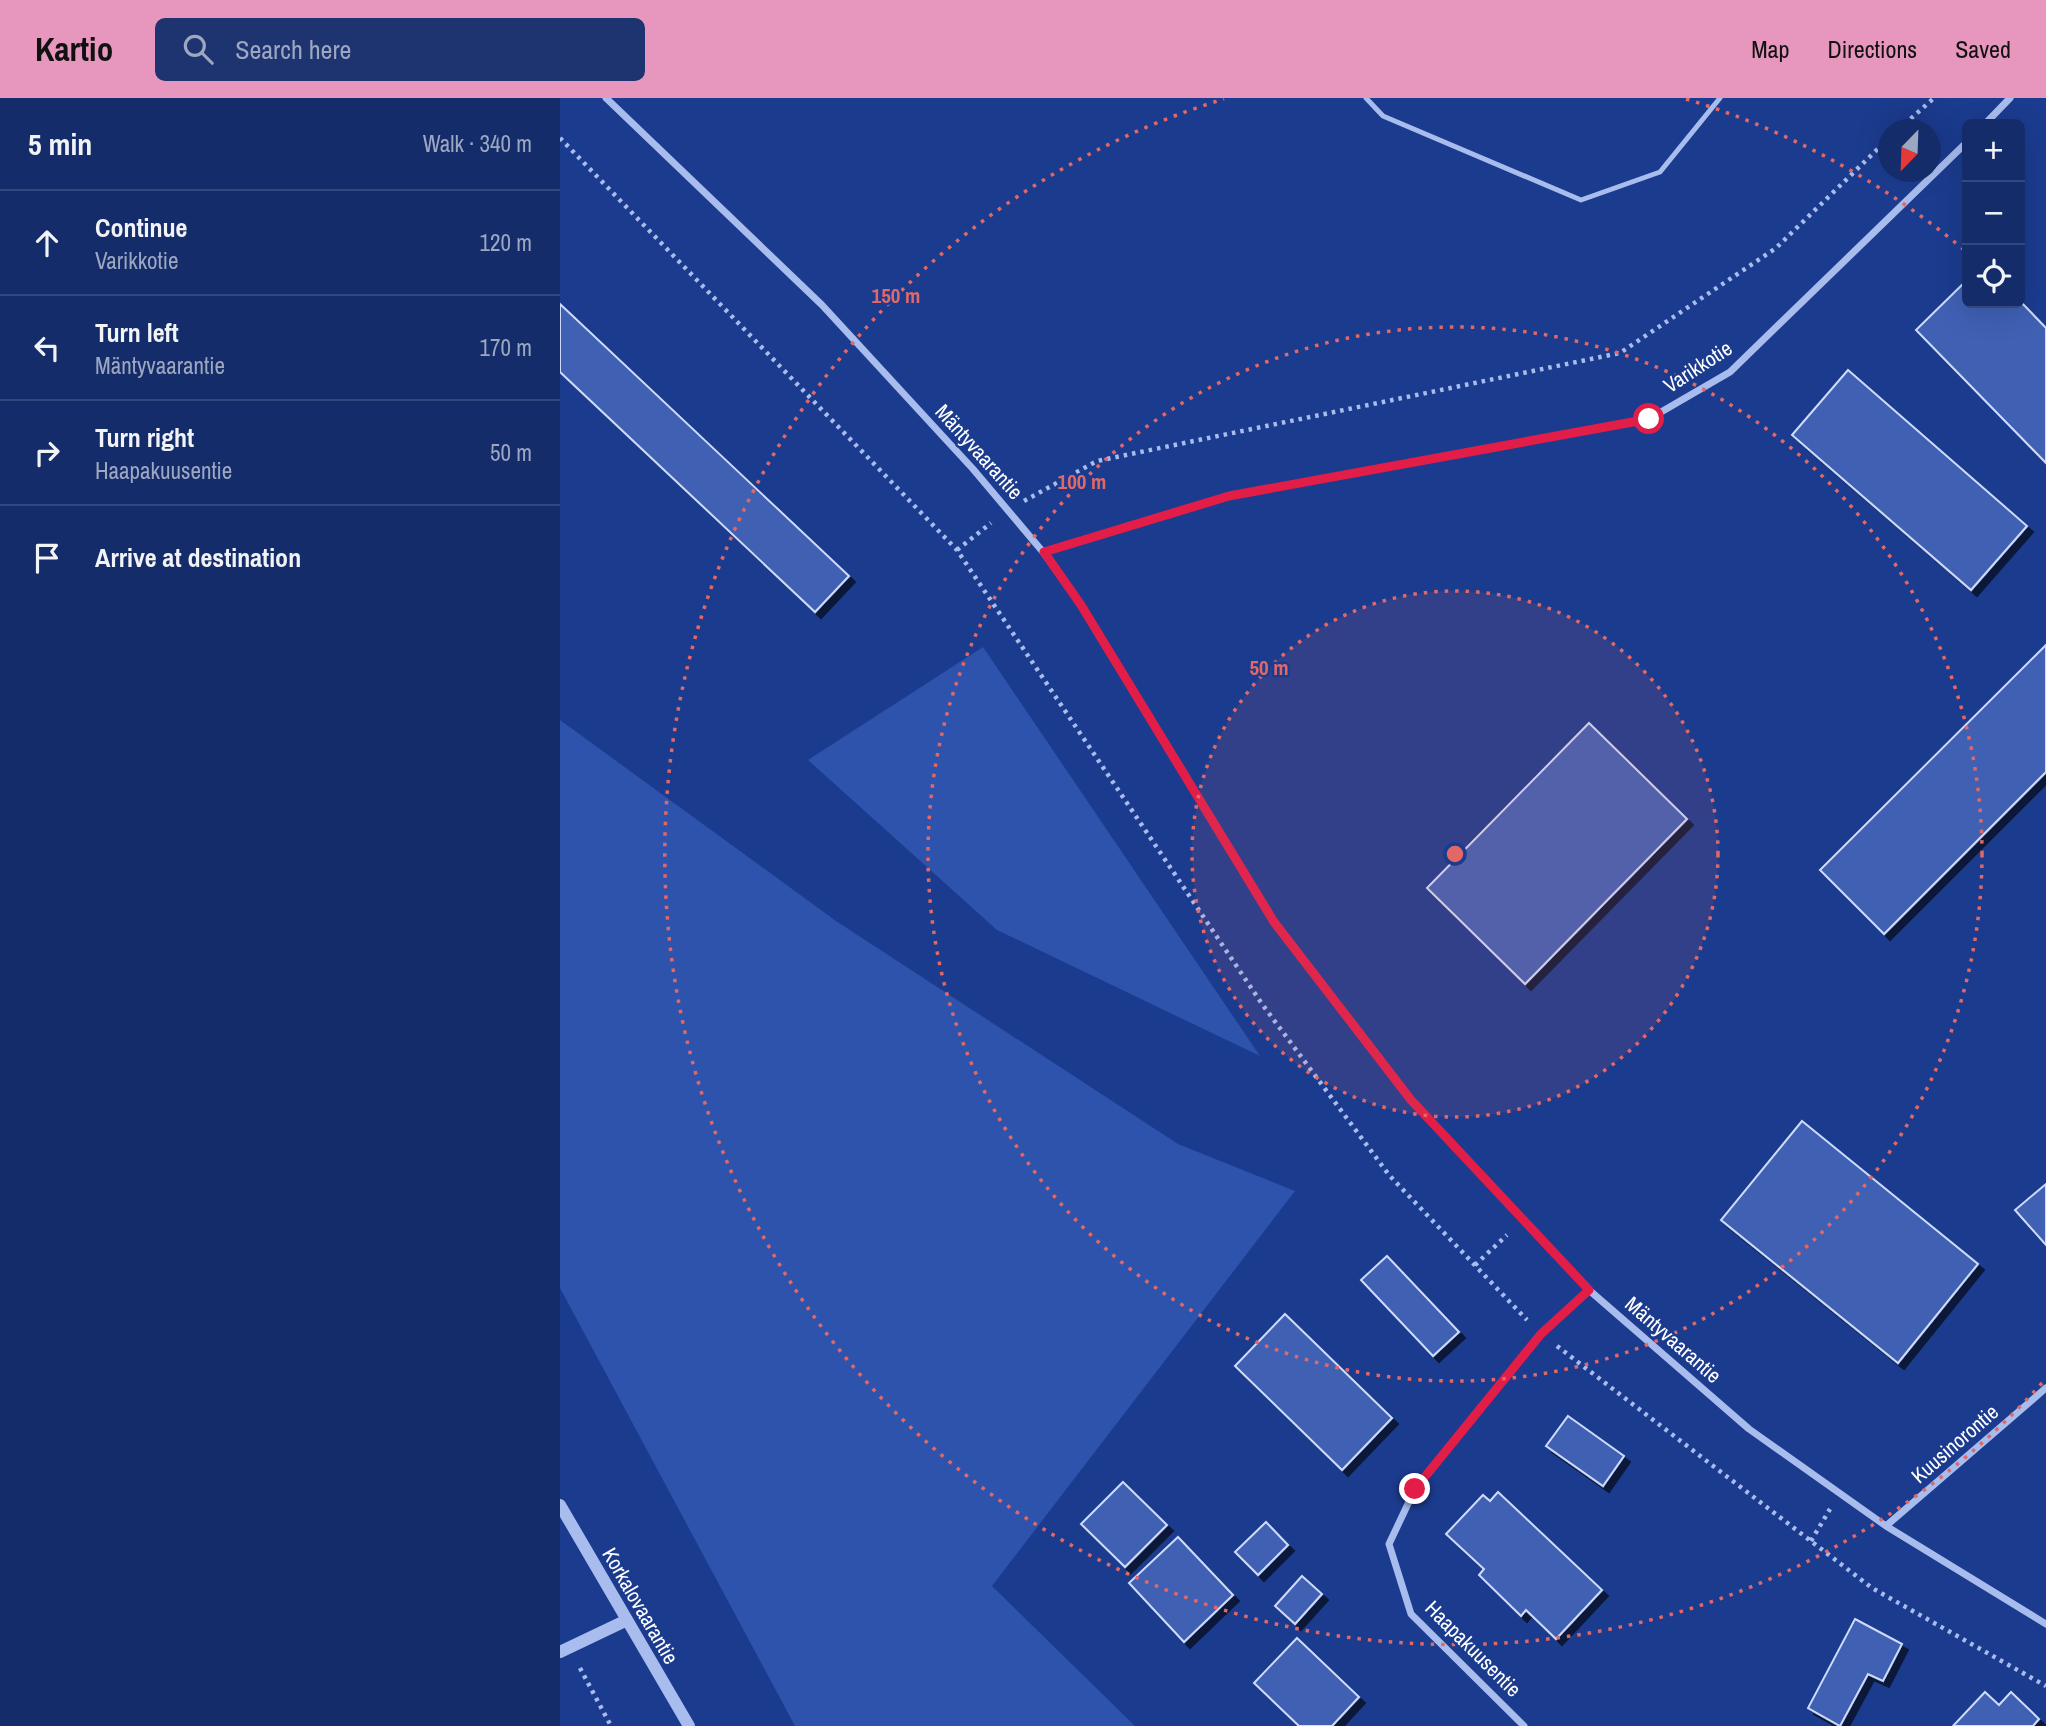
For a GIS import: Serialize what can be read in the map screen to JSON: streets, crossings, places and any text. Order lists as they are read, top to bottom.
{
  "streets": {
    "street": [
      "Varikkotie",
      "Mäntyvaarantie",
      "Kuusinorontie",
      "Korkalovaarantie",
      "Haapakuusentie"
    ]
  },
  "crossings": [
    ["Varikkotie", "Mäntyvaarantie"],
    ["Mäntyvaarantie", "Kuusinorontie"],
    ["Mäntyvaarantie", "Haapakuusentie"]
  ],
  "north": "bottom left",
  "page": {
    "header": "Kartio",
    "search": "Search here",
    "nav": ["Map", "Directions", "Saved"],
    "heading": ["5 min", "Walk · 340 m"],
    "map_buttons": ["+", "−"],
    "list": [
      ["Continue", "Varikkotie", "120 m"],
      ["Turn left", "Mäntyvaarantie", "170 m"],
      ["Turn right", "Haapakuusentie", "50 m"],
      "Arrive at destination"
    ]
  },
  "rings": ["150 m", "100 m", "50 m"]
}
